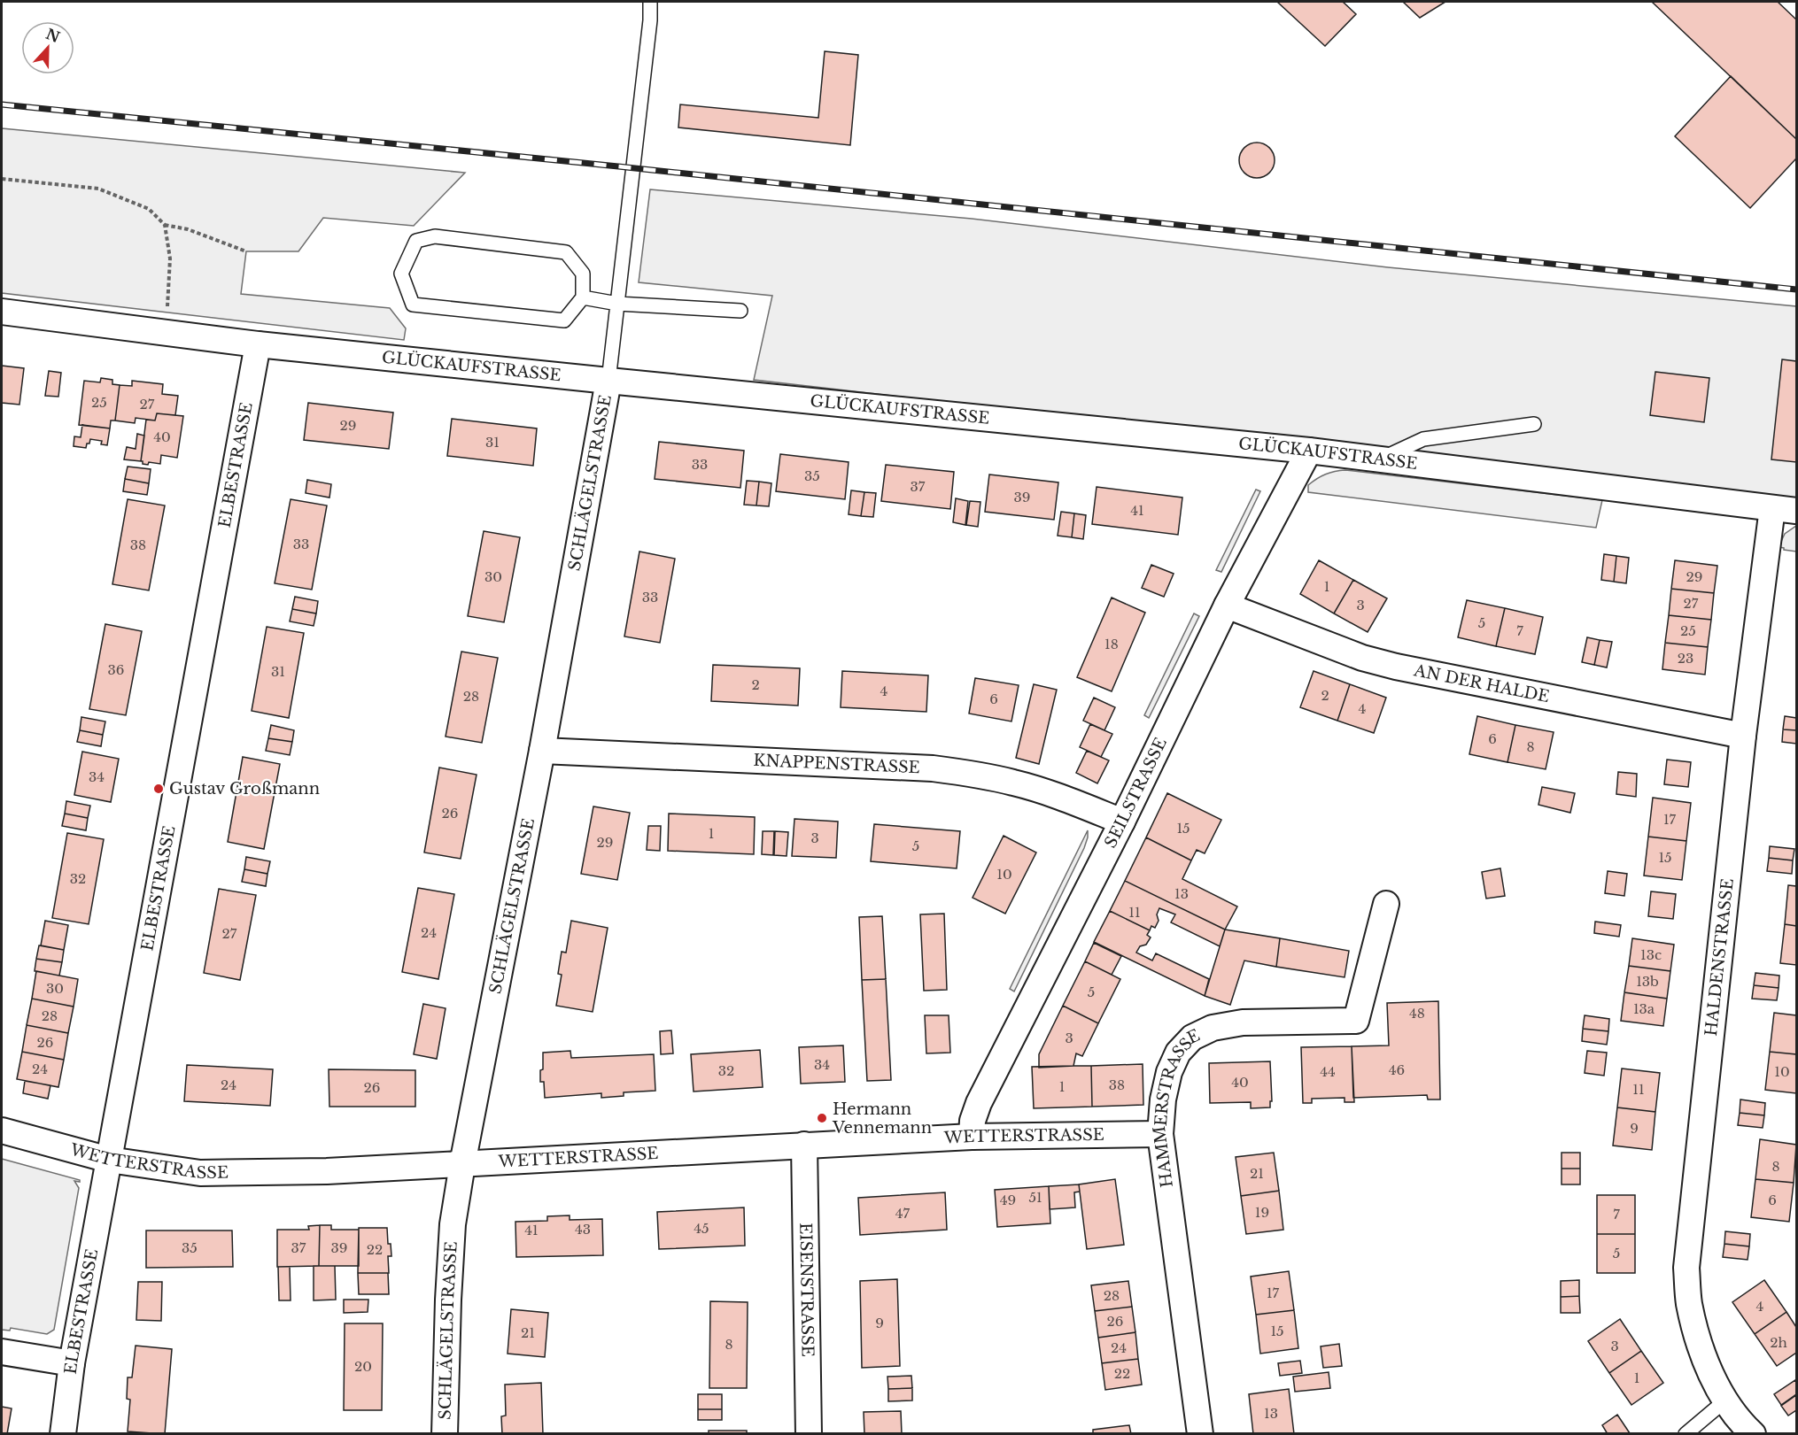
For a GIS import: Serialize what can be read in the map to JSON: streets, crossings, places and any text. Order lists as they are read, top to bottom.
{
  "streets": {
    "street": [
      "GLÜCKAUFSTRASSE",
      "ELBESTRASSE",
      "SCHLÄGELSTRASSE",
      "AN DER HALDE",
      "KNAPPENSTRASSE",
      "SEILSTRASSE",
      "HALDENSTRASSE",
      "HAMMERSTRASSE",
      "WETTERSTRASSE",
      "EISENSTRASSE"
    ]
  },
  "crossings": [
    ["GLÜCKAUFSTRASSE", "ELBESTRASSE"],
    ["GLÜCKAUFSTRASSE", "SCHLÄGELSTRASSE"],
    ["GLÜCKAUFSTRASSE", "SEILSTRASSE"],
    ["GLÜCKAUFSTRASSE", "HALDENSTRASSE"],
    ["ELBESTRASSE", "WETTERSTRASSE"],
    ["SCHLÄGELSTRASSE", "KNAPPENSTRASSE"],
    ["SCHLÄGELSTRASSE", "WETTERSTRASSE"],
    ["AN DER HALDE", "SEILSTRASSE"],
    ["AN DER HALDE", "HALDENSTRASSE"],
    ["KNAPPENSTRASSE", "SEILSTRASSE"],
    ["SEILSTRASSE", "WETTERSTRASSE"],
    ["HAMMERSTRASSE", "WETTERSTRASSE"],
    ["WETTERSTRASSE", "EISENSTRASSE"]
  ],
  "places": ["Gustav Großmann", "Hermann Vennemann"],
  "house_numbers": [
    "25",
    "27",
    "29",
    "40",
    "31",
    "33",
    "35",
    "37",
    "39",
    "41",
    "33",
    "38",
    "30",
    "29",
    "1",
    "33",
    "27",
    "3",
    "5",
    "7",
    "25",
    "18",
    "23",
    "36",
    "31",
    "2",
    "4",
    "2",
    "28",
    "6",
    "4",
    "6",
    "8",
    "34",
    "26",
    "17",
    "15",
    "1",
    "3",
    "29",
    "5",
    "15",
    "10",
    "32",
    "13",
    "11",
    "24",
    "27",
    "13c",
    "13b",
    "30",
    "5",
    "13a",
    "48",
    "28",
    "3",
    "26",
    "34",
    "24",
    "46",
    "32",
    "44",
    "10",
    "40",
    "24",
    "38",
    "1",
    "26",
    "11",
    "9",
    "8",
    "21",
    "51",
    "49",
    "6",
    "19",
    "47",
    "7",
    "45",
    "43",
    "41",
    "35",
    "37",
    "39",
    "22",
    "5",
    "17",
    "28",
    "4",
    "26",
    "9",
    "15",
    "21",
    "2h",
    "8",
    "3",
    "24",
    "20",
    "22",
    "1",
    "13"
  ],
  "north": "top"
}
